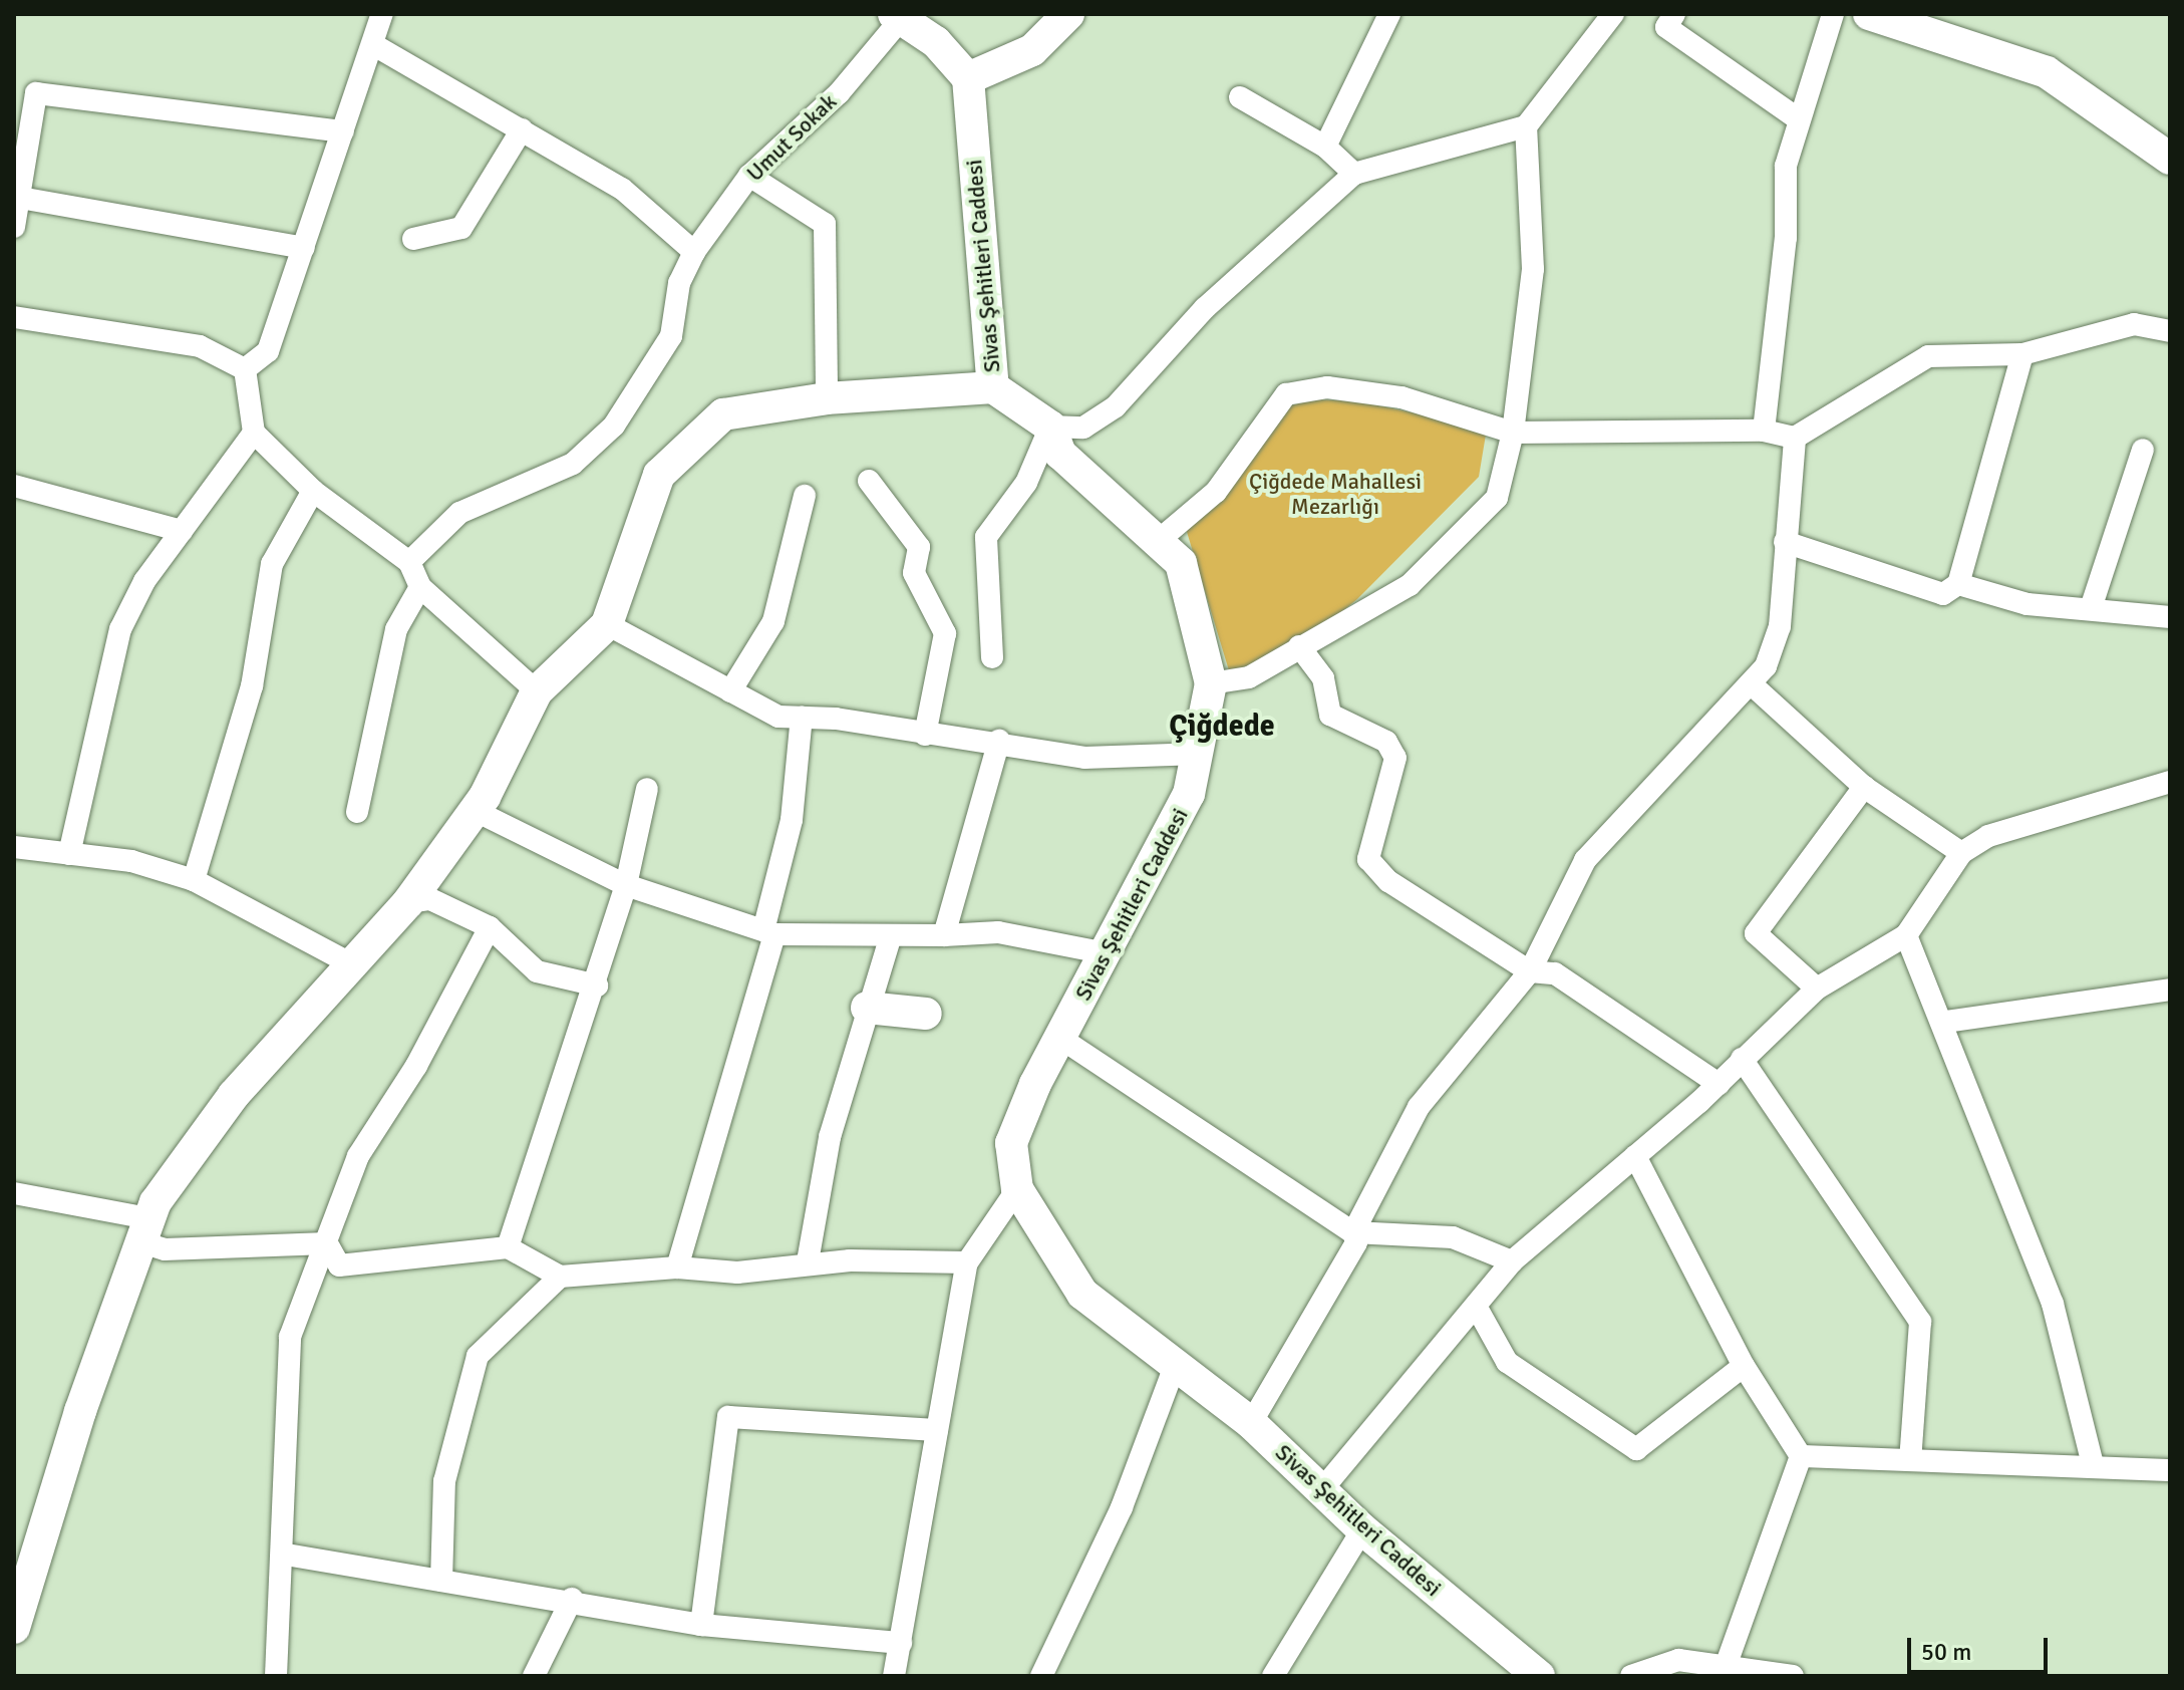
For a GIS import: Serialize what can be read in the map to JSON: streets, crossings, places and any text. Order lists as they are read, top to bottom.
{
  "streets": {
    "street": ["Umut Sokak", "Sivas Şehitleri Caddesi"]
  },
  "districts": ["Çiğdede"],
  "parks": ["Çiğdede Mahallesi Mezarlığı"],
  "scale_bar": "50 m"
}
